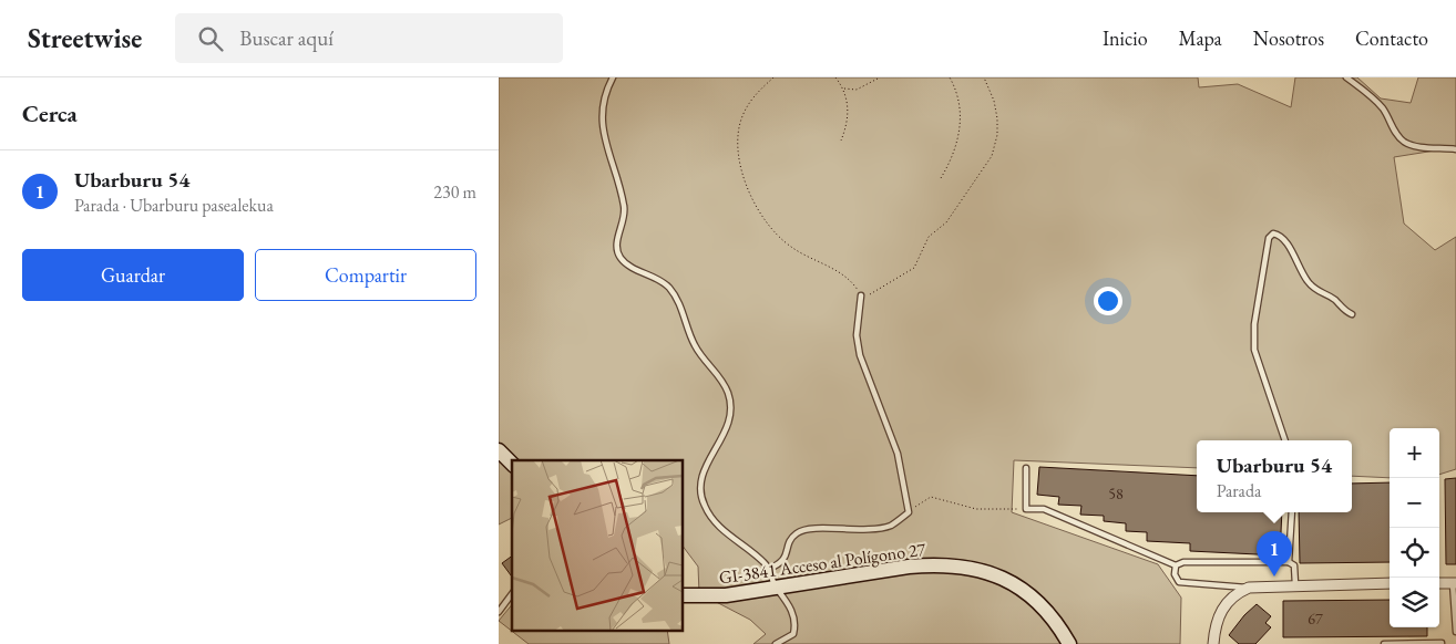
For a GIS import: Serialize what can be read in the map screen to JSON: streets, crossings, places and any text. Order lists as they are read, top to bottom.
{
  "streets": {
    "main road": ["GI-3841 Acceso al Polígono 27"]
  },
  "house_numbers": ["58", "67"],
  "page": {
    "header": "Streetwise",
    "search": "Buscar aquí",
    "nav": [
      "Inicio",
      "Mapa",
      "Nosotros",
      "Contacto"
    ],
    "heading": "Cerca",
    "list": [
      {
        "mark": "1",
        "name": "Ubarburu 54",
        "note": "Parada · Ubarburu pasealekua",
        "value": "230 m"
      }
    ],
    "buttons": ["Guardar", "Compartir"],
    "map_buttons": ["+", "−"],
    "popup": ["Ubarburu 54", "Parada"],
    "pins": "1"
  }
}
